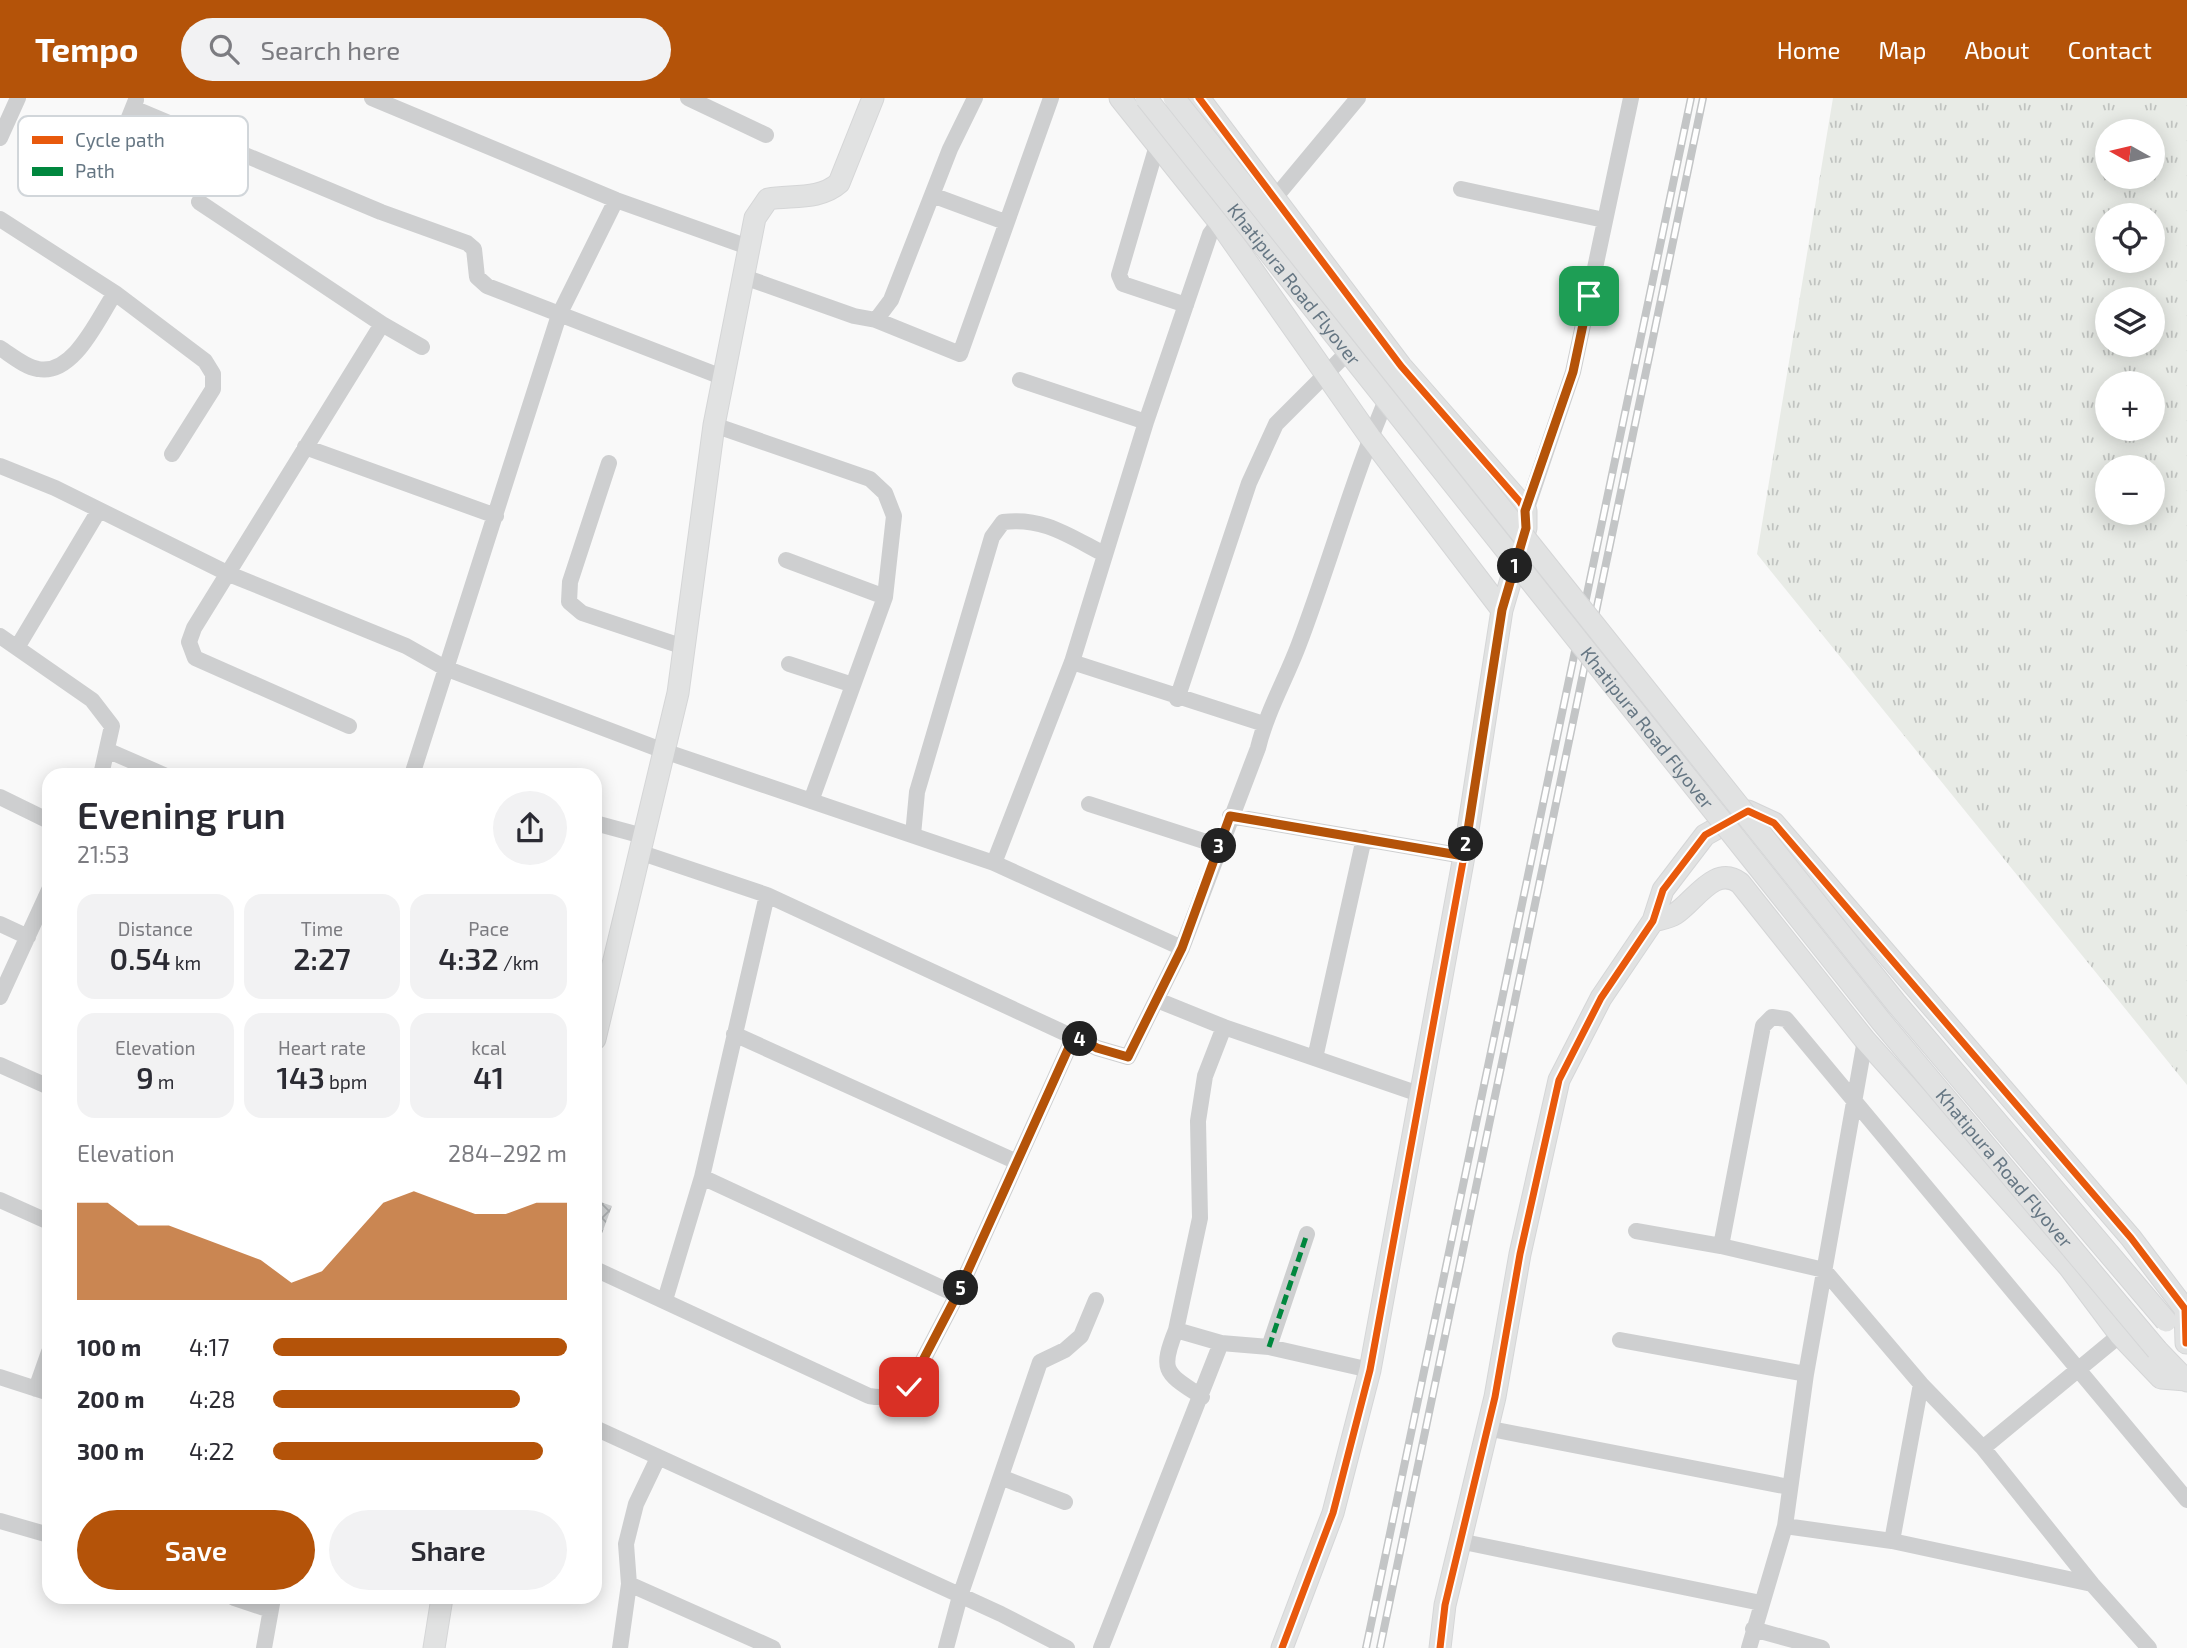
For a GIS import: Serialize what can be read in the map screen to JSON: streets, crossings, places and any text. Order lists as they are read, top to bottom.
{
  "streets": {
    "street": ["Khatipura Road Flyover"]
  },
  "legend": ["Cycle path", "Path"],
  "north": "left",
  "page": {
    "header": "Tempo",
    "search": "Search here",
    "nav": [
      "Home",
      "Map",
      "About",
      "Contact"
    ],
    "map_buttons": ["+", "−"],
    "pins": [
      "1",
      "2",
      "3",
      "4",
      "5"
    ],
    "heading": ["Evening run", "21:53"],
    "stats": [
      ["Distance", "0.54 km"],
      ["Time", "2:27"],
      ["Pace", "4:32 /km"],
      ["Elevation", "9 m"],
      ["Heart rate", "143 bpm"],
      ["kcal", "41"]
    ],
    "chart": ["Elevation", "284–292 m"],
    "list": [
      {
        "name": "100 m",
        "note": "4:17"
      },
      {
        "name": "200 m",
        "note": "4:28"
      },
      {
        "name": "300 m",
        "note": "4:22"
      }
    ],
    "buttons": ["Save", "Share"]
  }
}
